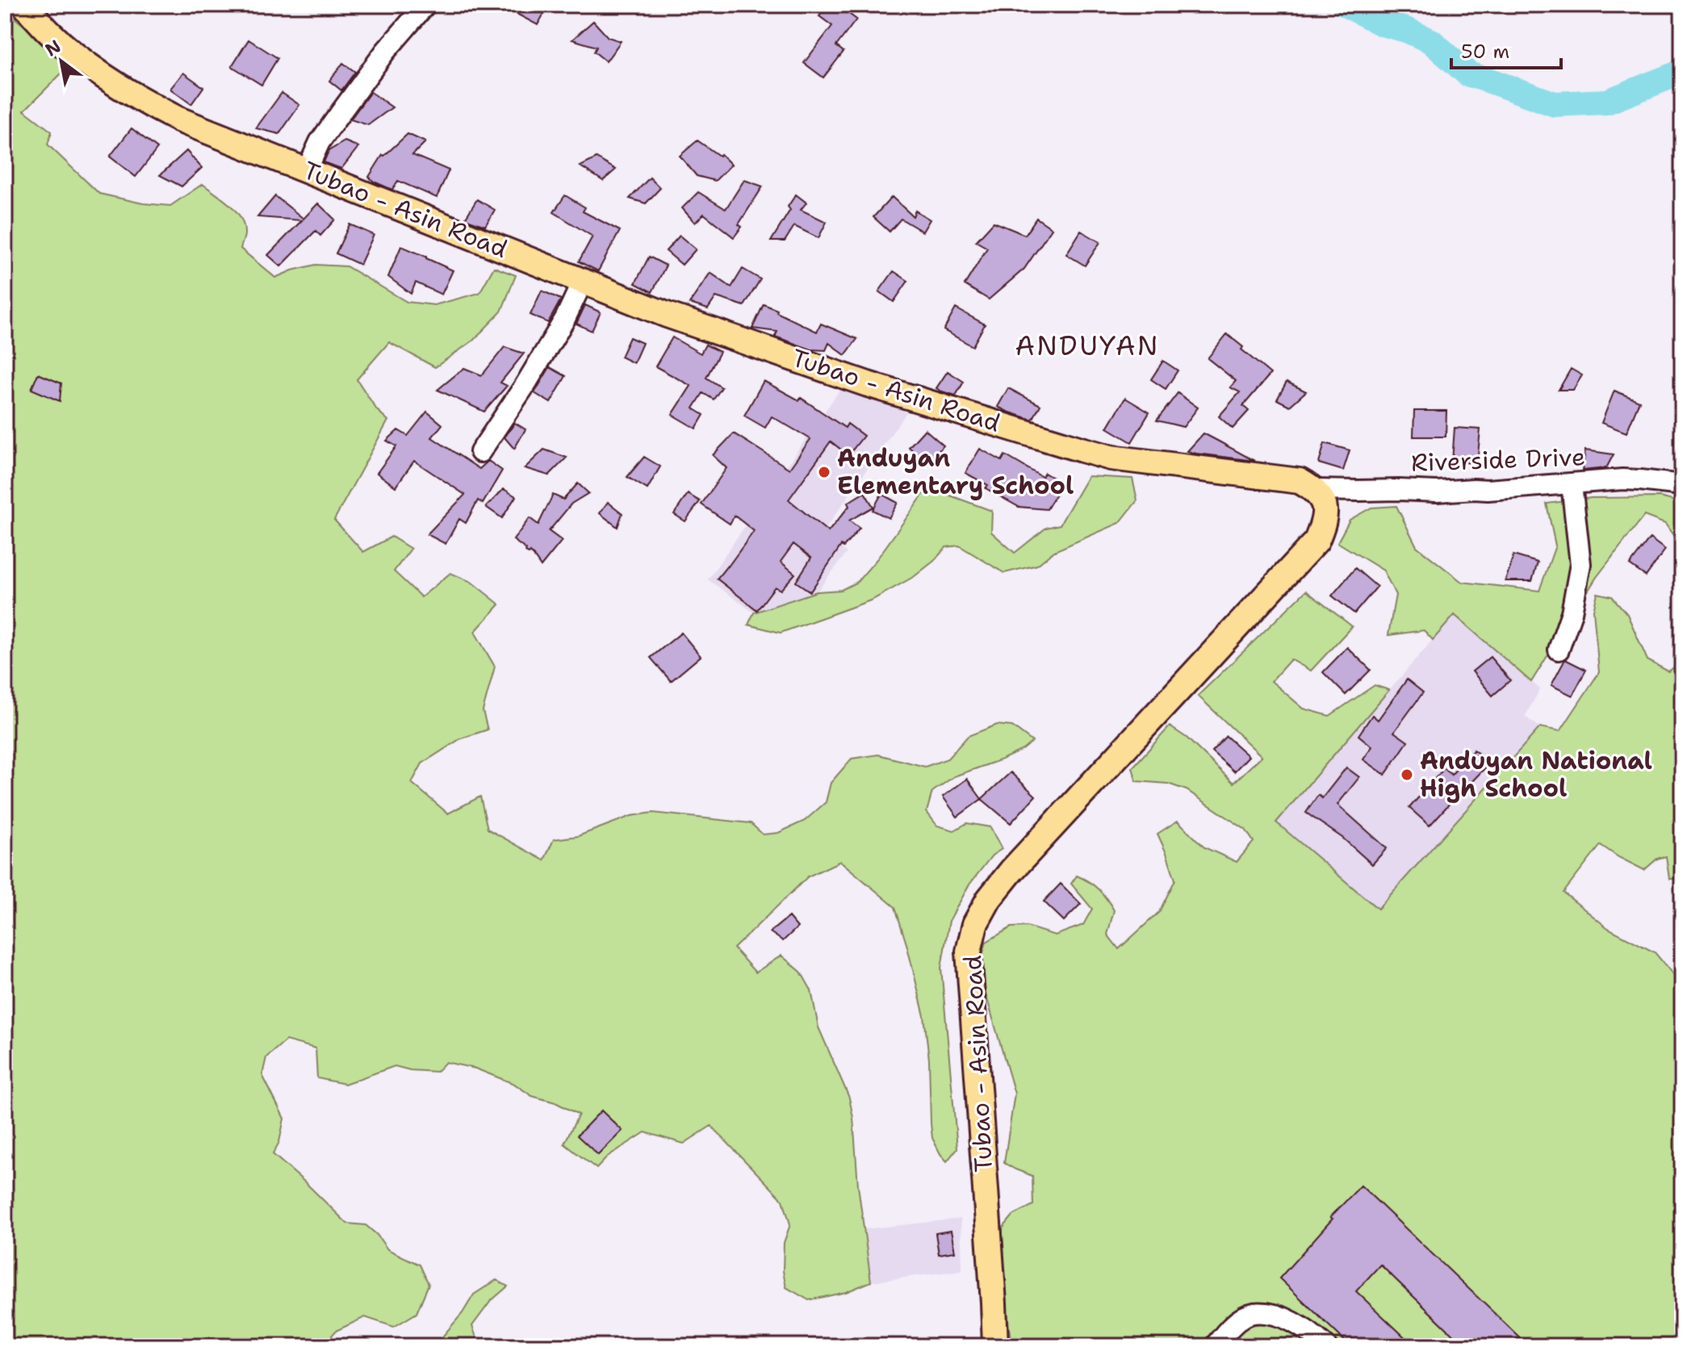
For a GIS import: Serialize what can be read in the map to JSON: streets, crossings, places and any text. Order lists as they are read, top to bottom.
{
  "streets": {
    "main road": ["Tubao - Asin Road"],
    "street": ["Riverside Drive"]
  },
  "crossings": [
    ["Tubao - Asin Road", "Riverside Drive"]
  ],
  "districts": ["ANDUYAN"],
  "places": ["Anduyan Elementary School", "Anduyan National High School"],
  "scale_bar": "50 m",
  "north": "top left"
}
